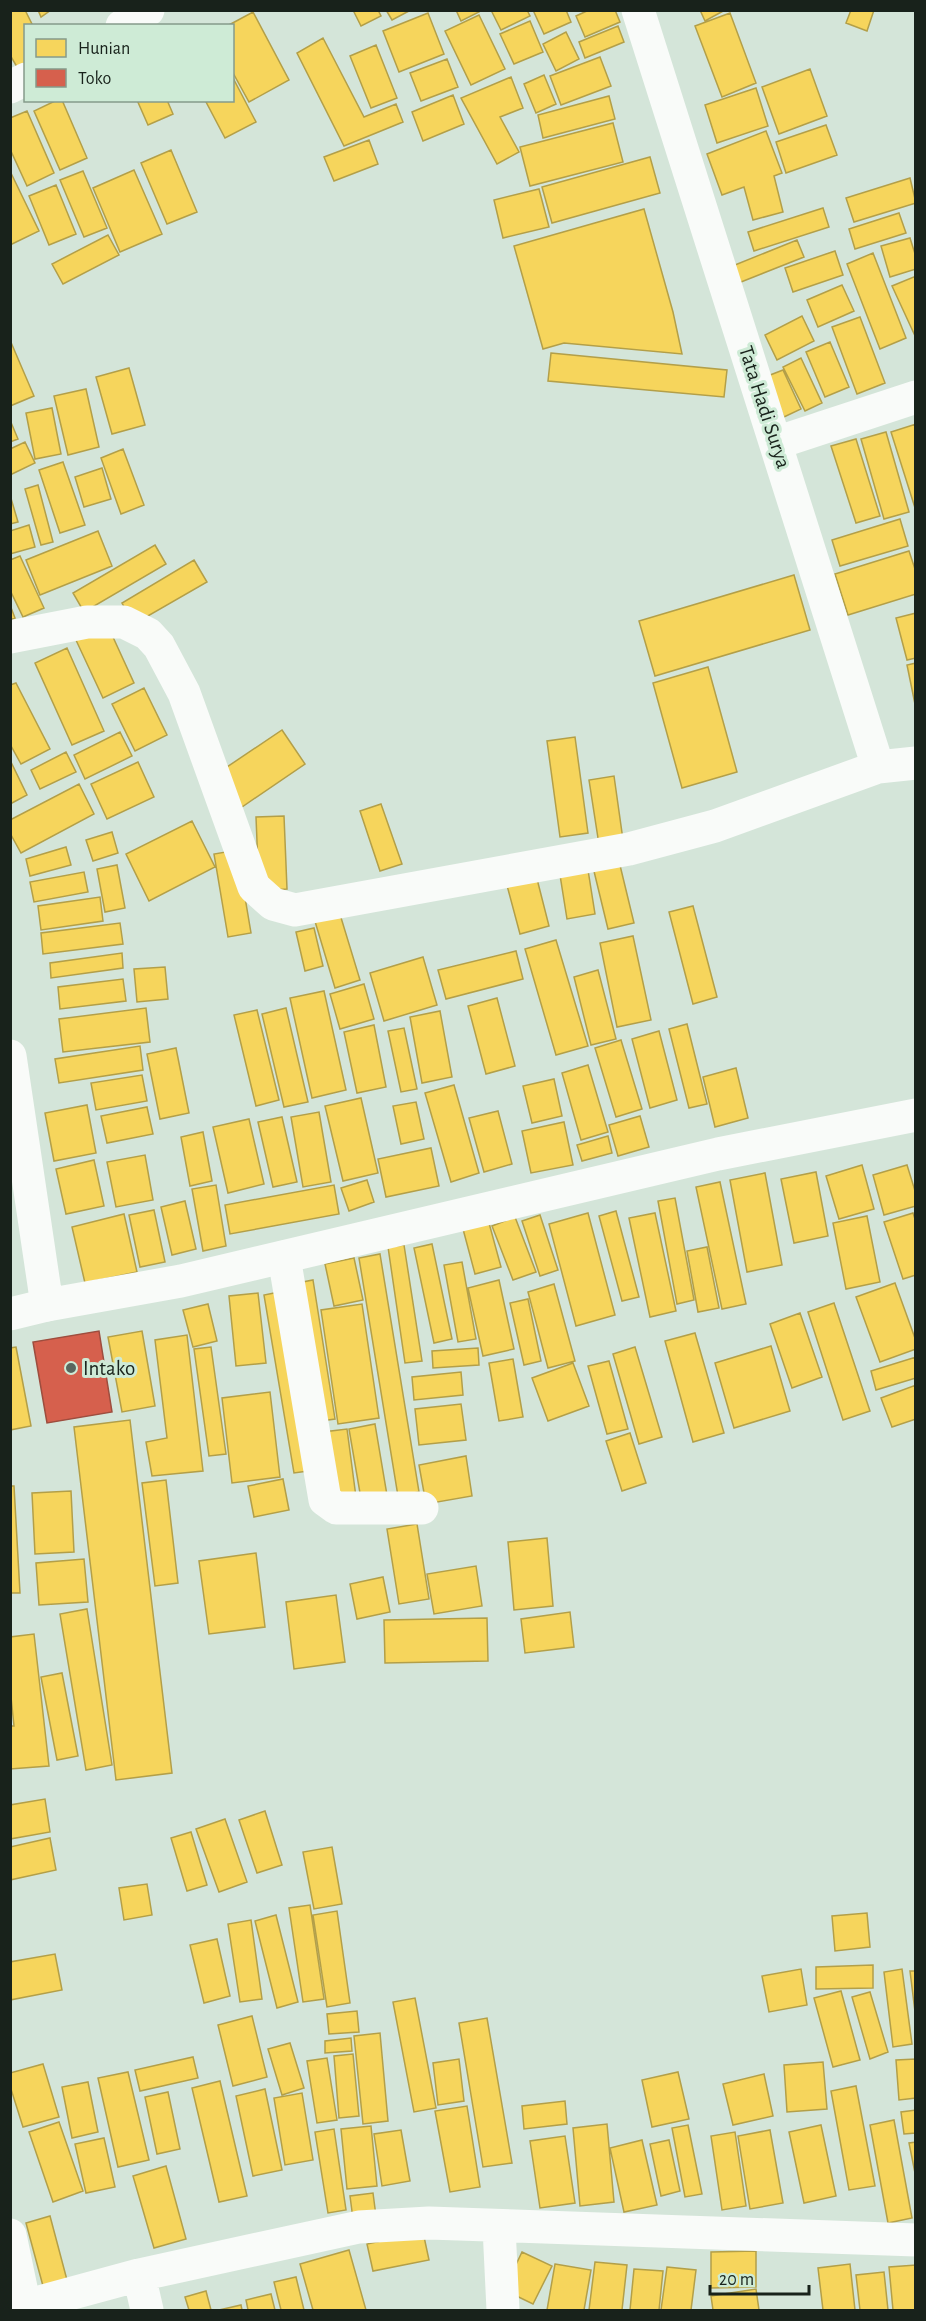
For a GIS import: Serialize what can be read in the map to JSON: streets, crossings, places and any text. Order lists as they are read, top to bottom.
{
  "streets": {
    "street": ["Tata Hadi Surya"]
  },
  "places": ["Intako"],
  "legend": ["Hunian", "Toko"],
  "scale_bar": "20 m"
}
